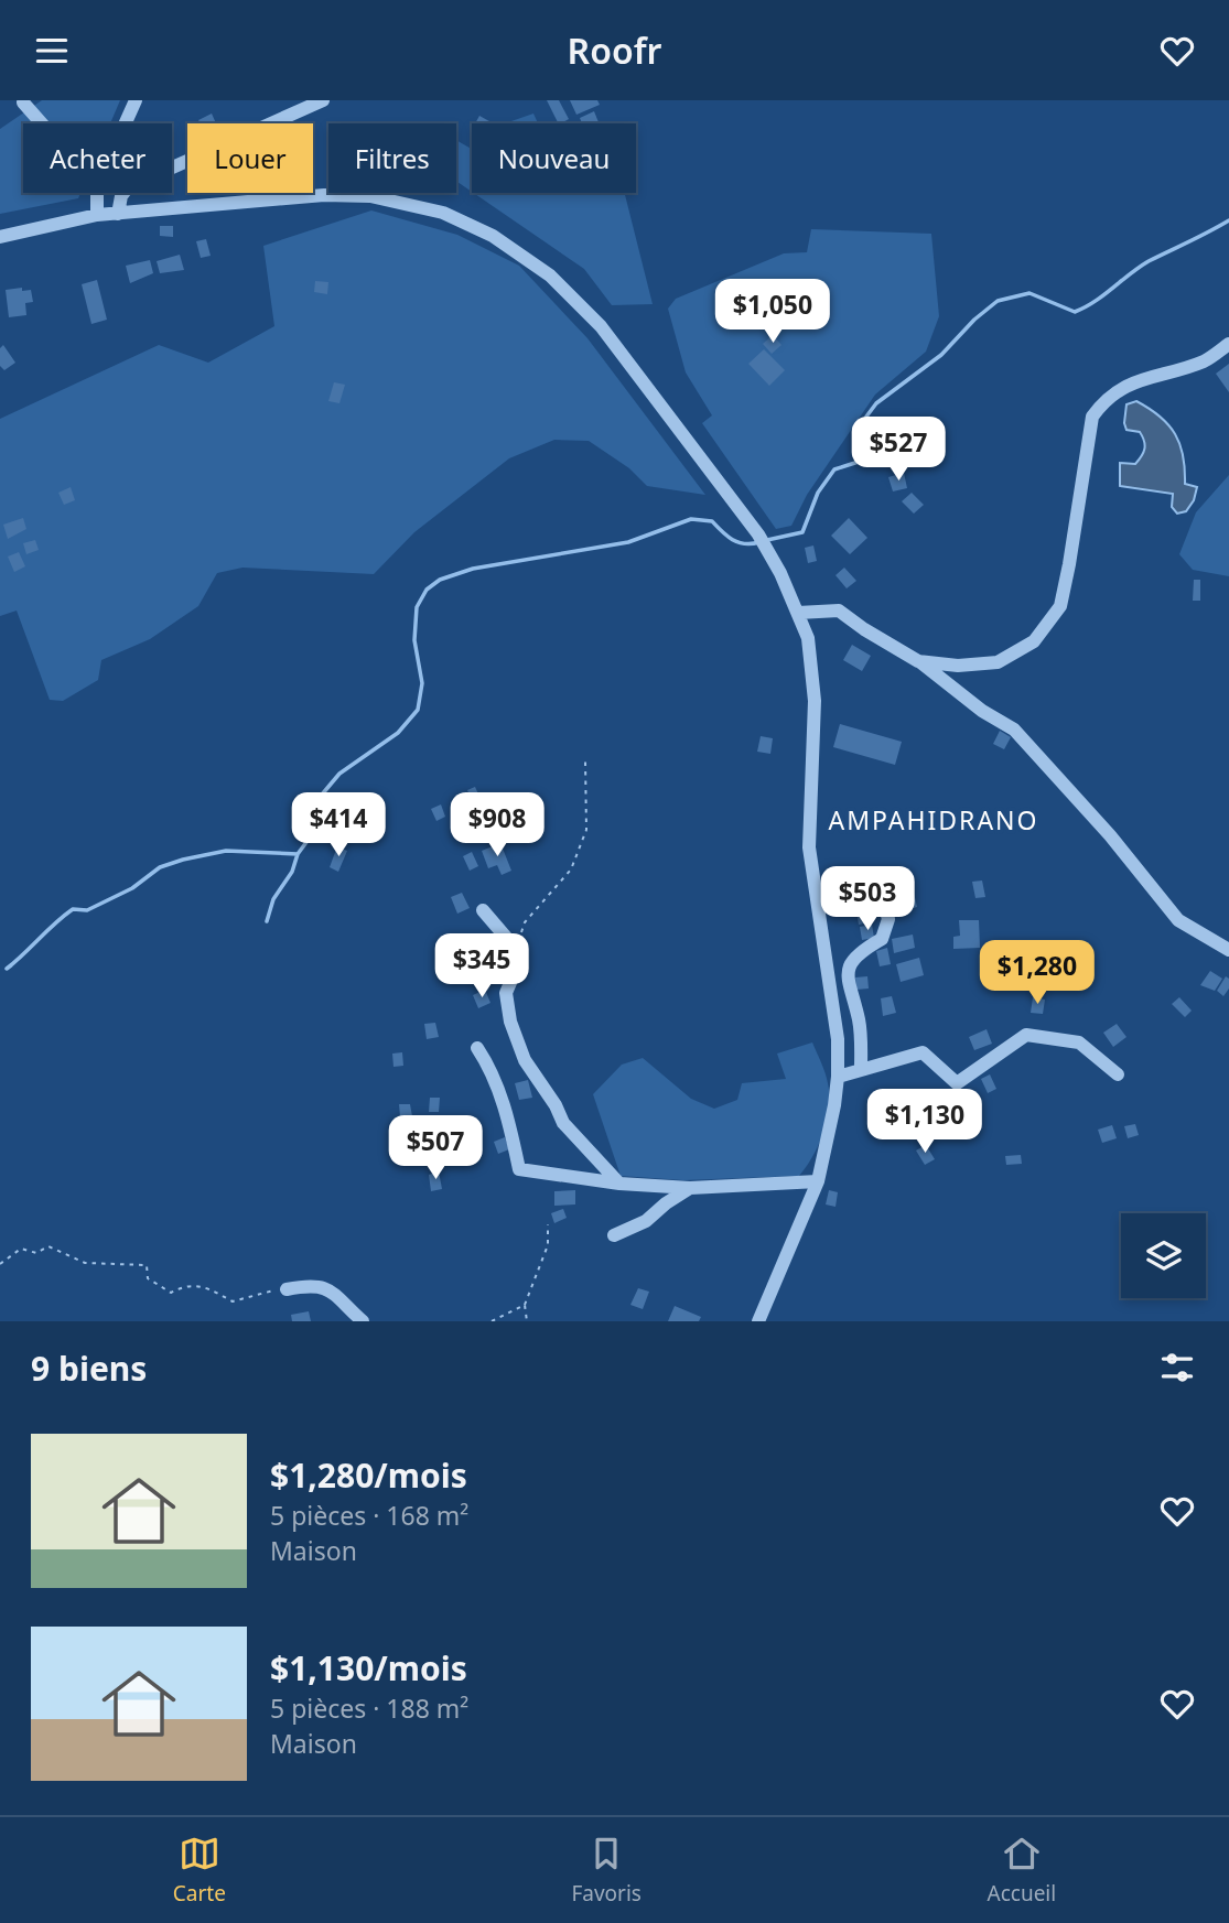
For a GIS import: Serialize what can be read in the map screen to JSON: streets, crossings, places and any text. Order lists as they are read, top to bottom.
{
  "districts": ["AMPAHIDRANO"],
  "page": {
    "header": "Roofr",
    "chip": [
      "Acheter",
      "Louer",
      "Filtres",
      "Nouveau"
    ],
    "price": [
      "$1,050",
      "$527",
      "$414",
      "$908",
      "$503",
      "$345",
      "$1,280",
      "$1,130",
      "$507"
    ],
    "heading": "9 biens",
    "list": [
      {
        "name": "$1,280/mois",
        "note": "5 pièces · 168 m² · Maison"
      },
      {
        "name": "$1,130/mois",
        "note": "5 pièces · 188 m² · Maison"
      }
    ],
    "tabs": ["Carte", "Favoris", "Accueil"]
  }
}
